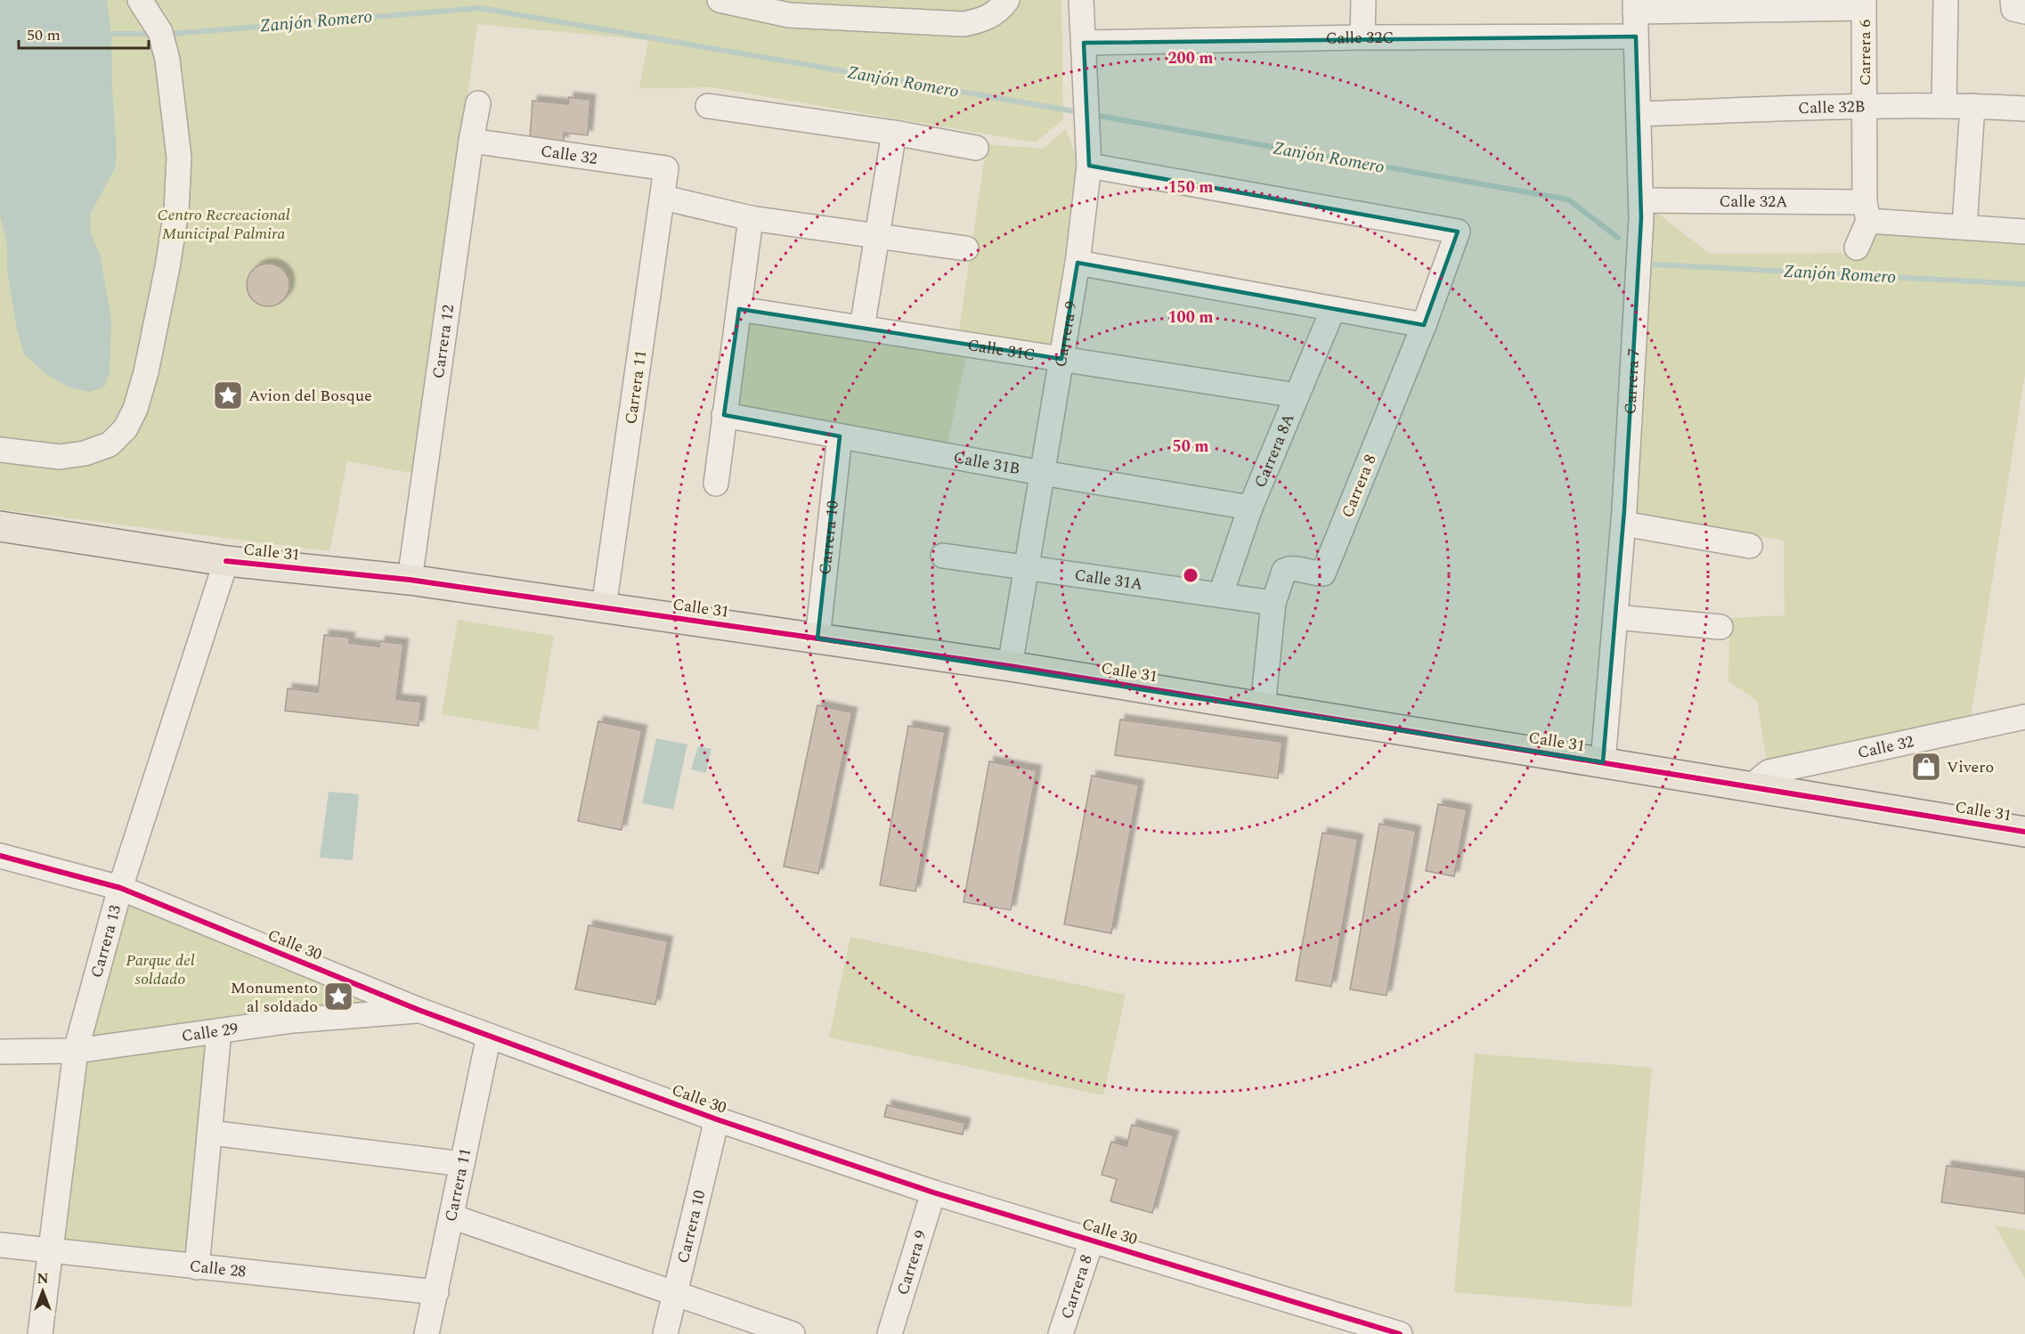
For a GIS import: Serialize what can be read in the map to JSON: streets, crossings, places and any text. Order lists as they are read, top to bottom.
{
  "streets": {
    "main road": ["Calle 31"],
    "street": [
      "Calle 32C",
      "Carrera 6",
      "Calle 32B",
      "Calle 32",
      "Calle 32A",
      "Carrera 9",
      "Carrera 12",
      "Calle 31C",
      "Carrera 7",
      "Carrera 11",
      "Carrera 8A",
      "Calle 31B",
      "Carrera 8",
      "Carrera 10",
      "Calle 31A",
      "Carrera 13",
      "Calle 30",
      "Calle 29",
      "Calle 28"
    ]
  },
  "crossings": [
    ["Calle 32C", "Carrera 9"],
    ["Calle 32C", "Carrera 7"],
    ["Carrera 6", "Calle 32B"],
    ["Carrera 6", "Calle 32A"],
    ["Calle 32B", "Carrera 7"],
    ["Calle 32", "Carrera 12"],
    ["Calle 32", "Carrera 11"],
    ["Calle 32", "Calle 31"],
    ["Calle 32A", "Carrera 7"],
    ["Carrera 9", "Calle 31C"],
    ["Carrera 9", "Calle 31B"],
    ["Carrera 9", "Carrera 8"],
    ["Carrera 9", "Calle 31"],
    ["Carrera 9", "Calle 31A"],
    ["Carrera 9", "Calle 30"],
    ["Carrera 12", "Calle 31"],
    ["Calle 31C", "Carrera 8A"],
    ["Carrera 7", "Calle 31"],
    ["Carrera 11", "Calle 31"],
    ["Carrera 11", "Calle 30"],
    ["Carrera 11", "Calle 28"],
    ["Carrera 8A", "Calle 31B"],
    ["Carrera 8A", "Calle 31A"],
    ["Calle 31B", "Carrera 10"],
    ["Carrera 8", "Calle 31"],
    ["Carrera 8", "Calle 31A"],
    ["Carrera 8", "Calle 30"],
    ["Carrera 10", "Calle 31"],
    ["Carrera 10", "Calle 30"],
    ["Calle 31", "Carrera 13"],
    ["Carrera 13", "Calle 30"],
    ["Carrera 13", "Calle 29"],
    ["Carrera 13", "Calle 28"],
    ["Calle 30", "Calle 29"]
  ],
  "water": ["Zanjón Romero"],
  "parks": ["Centro Recreacional Municipal Palmira", "Parque del soldado"],
  "places": {
    "place": ["Avion del Bosque", "Monumento al soldado"],
    "shop": ["Vivero"]
  },
  "scale_bar": "50 m",
  "north": "top",
  "rings": [
    "200 m",
    "150 m",
    "100 m",
    "50 m"
  ]
}
